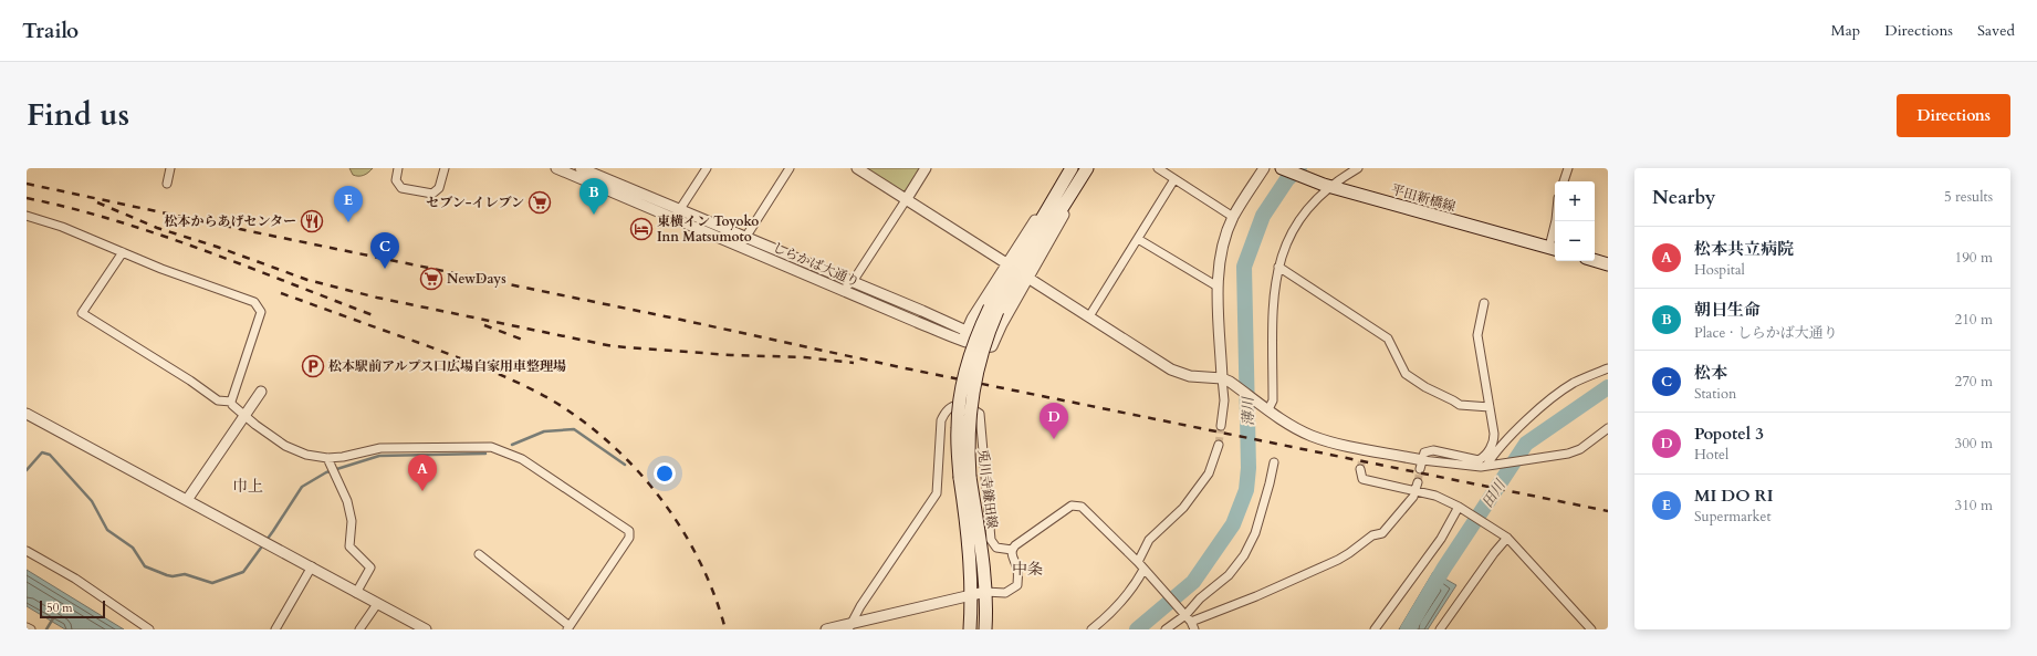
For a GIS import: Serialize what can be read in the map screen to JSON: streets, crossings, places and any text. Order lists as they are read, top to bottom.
{
  "streets": {
    "main road": ["平田新橋線", "兎川寺鎌田線"],
    "street": ["しらかば大通り"]
  },
  "districts": ["巾上", "中条"],
  "water": ["薄川", "田川"],
  "places": {
    "supermarket": ["セブン-イレブン", "NewDays"],
    "restaurant": ["松本からあげセンター"],
    "hotel": ["東横イン Toyoko Inn Matsumoto"],
    "parking": ["松本駅前アルプス口広場自家用車整理場"]
  },
  "scale_bar": "50 m",
  "page": {
    "header": "Trailo",
    "nav": ["Map", "Directions", "Saved"],
    "title": "Find us",
    "buttons": "Directions",
    "heading": ["Nearby", "5 results"],
    "pins": [
      "B",
      "E",
      "C",
      "D",
      "A"
    ],
    "map_buttons": ["+", "−"],
    "list": [
      {
        "mark": "A",
        "name": "松本共立病院",
        "note": "Hospital",
        "value": "190 m"
      },
      {
        "mark": "B",
        "name": "朝日生命",
        "note": "Place · しらかば大通り",
        "value": "210 m"
      },
      {
        "mark": "C",
        "name": "松本",
        "note": "Station",
        "value": "270 m"
      },
      {
        "mark": "D",
        "name": "Popotel 3",
        "note": "Hotel",
        "value": "300 m"
      },
      {
        "mark": "E",
        "name": "MI DO RI",
        "note": "Supermarket",
        "value": "310 m"
      }
    ],
    "scale": "50 m"
  }
}
